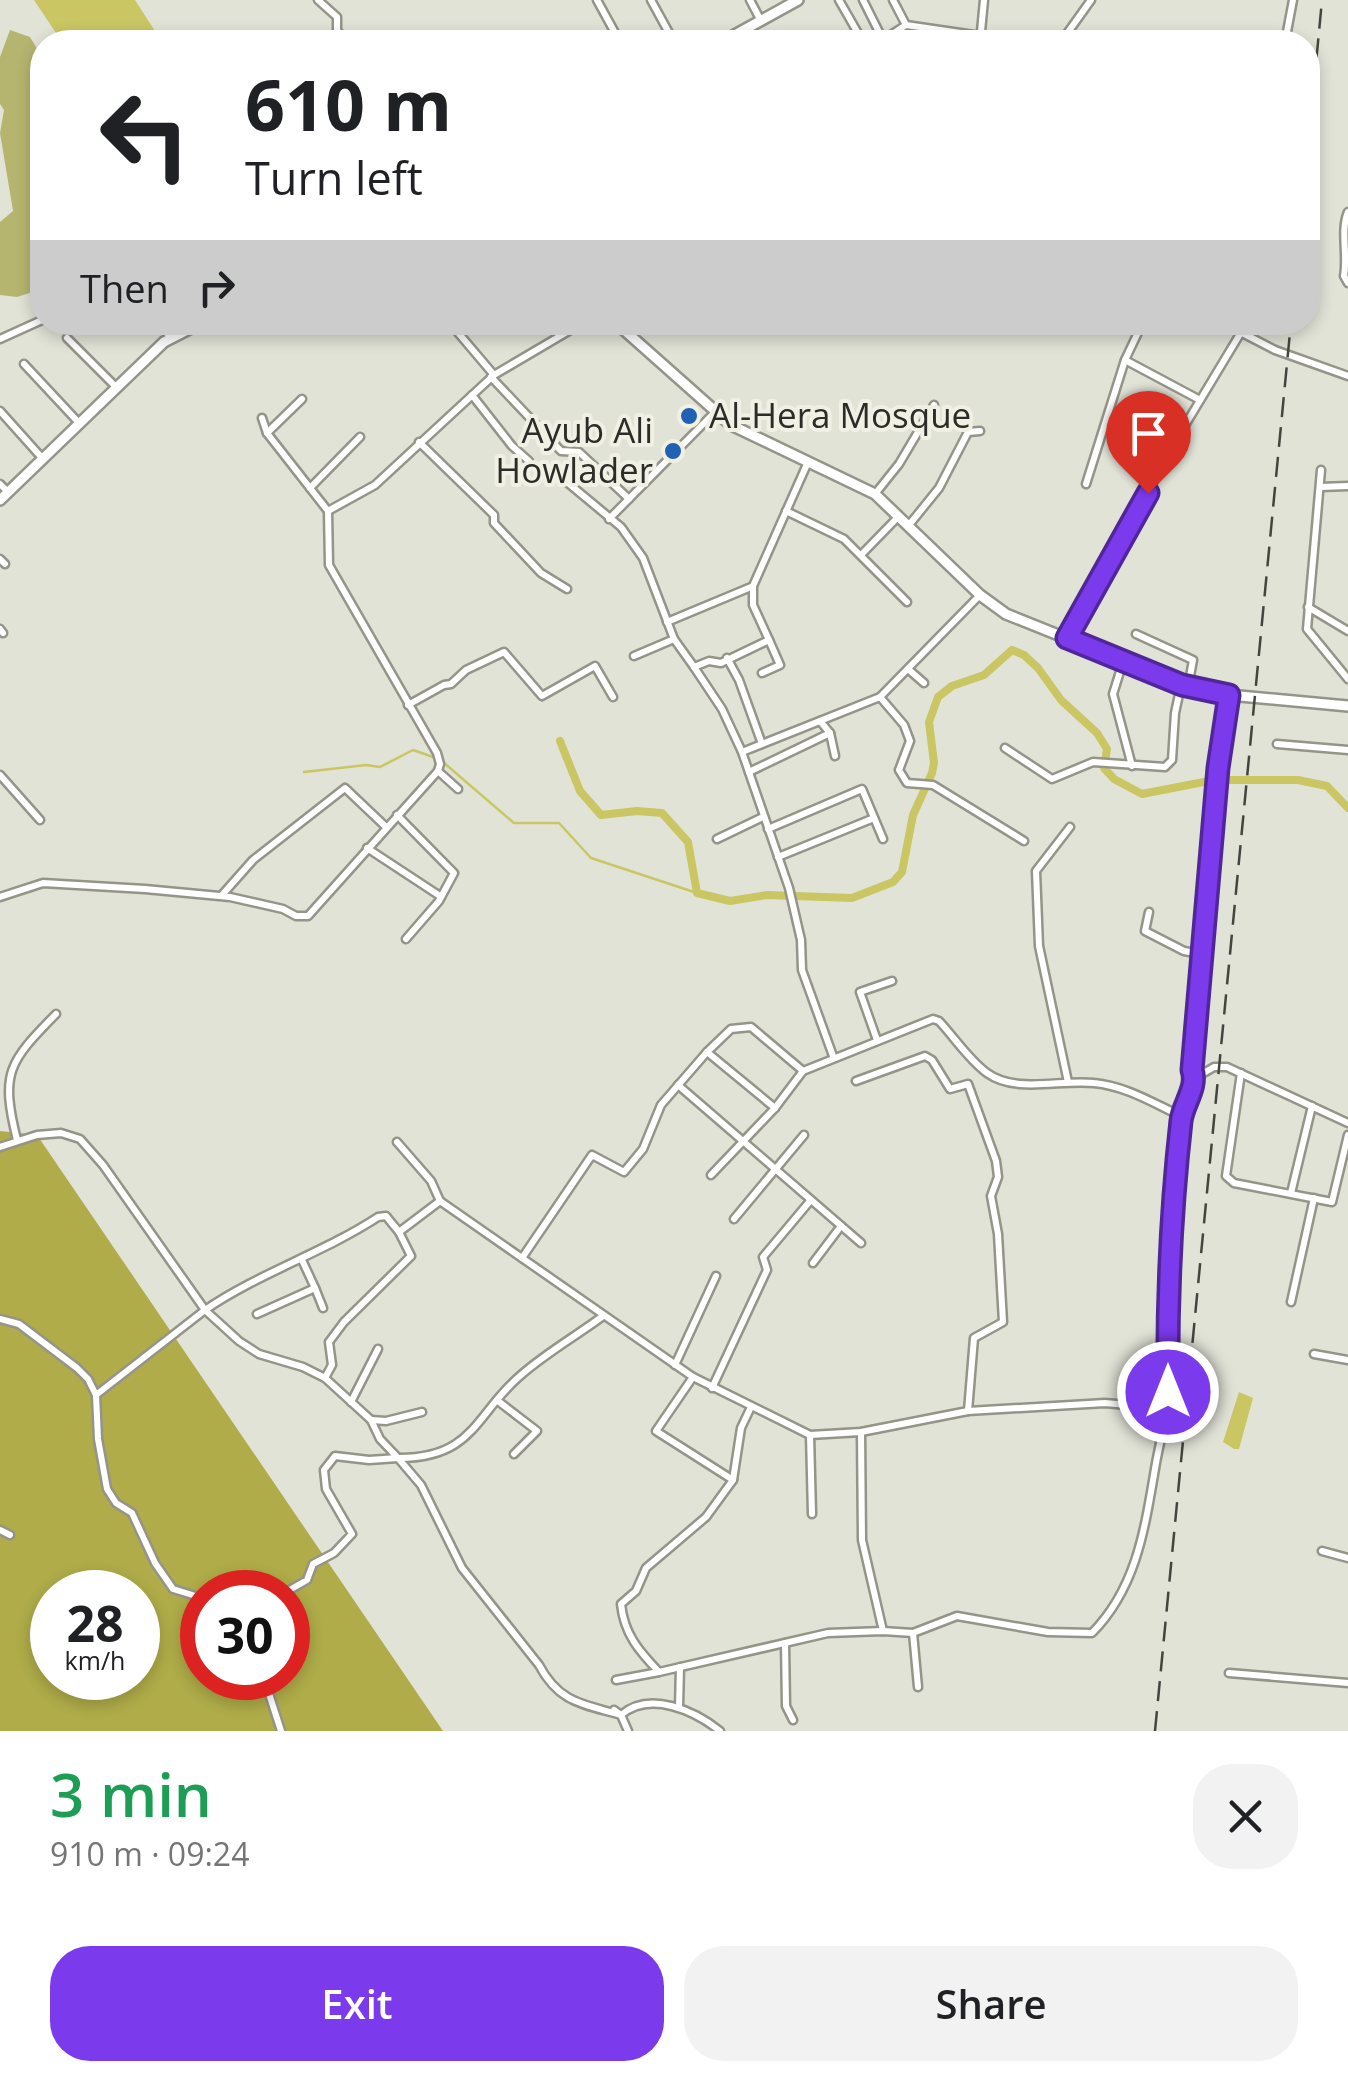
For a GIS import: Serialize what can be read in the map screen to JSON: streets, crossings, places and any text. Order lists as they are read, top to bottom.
{
  "places": ["Al-Hera Mosque", "Ayub Ali Howlader"],
  "page": {
    "turn": ["610 m", "Turn left"],
    "then": "Then",
    "speed": "28 km/h",
    "limit": "30",
    "heading": ["3 min", "910 m · 09:24"],
    "buttons": ["Exit", "Share"]
  }
}
